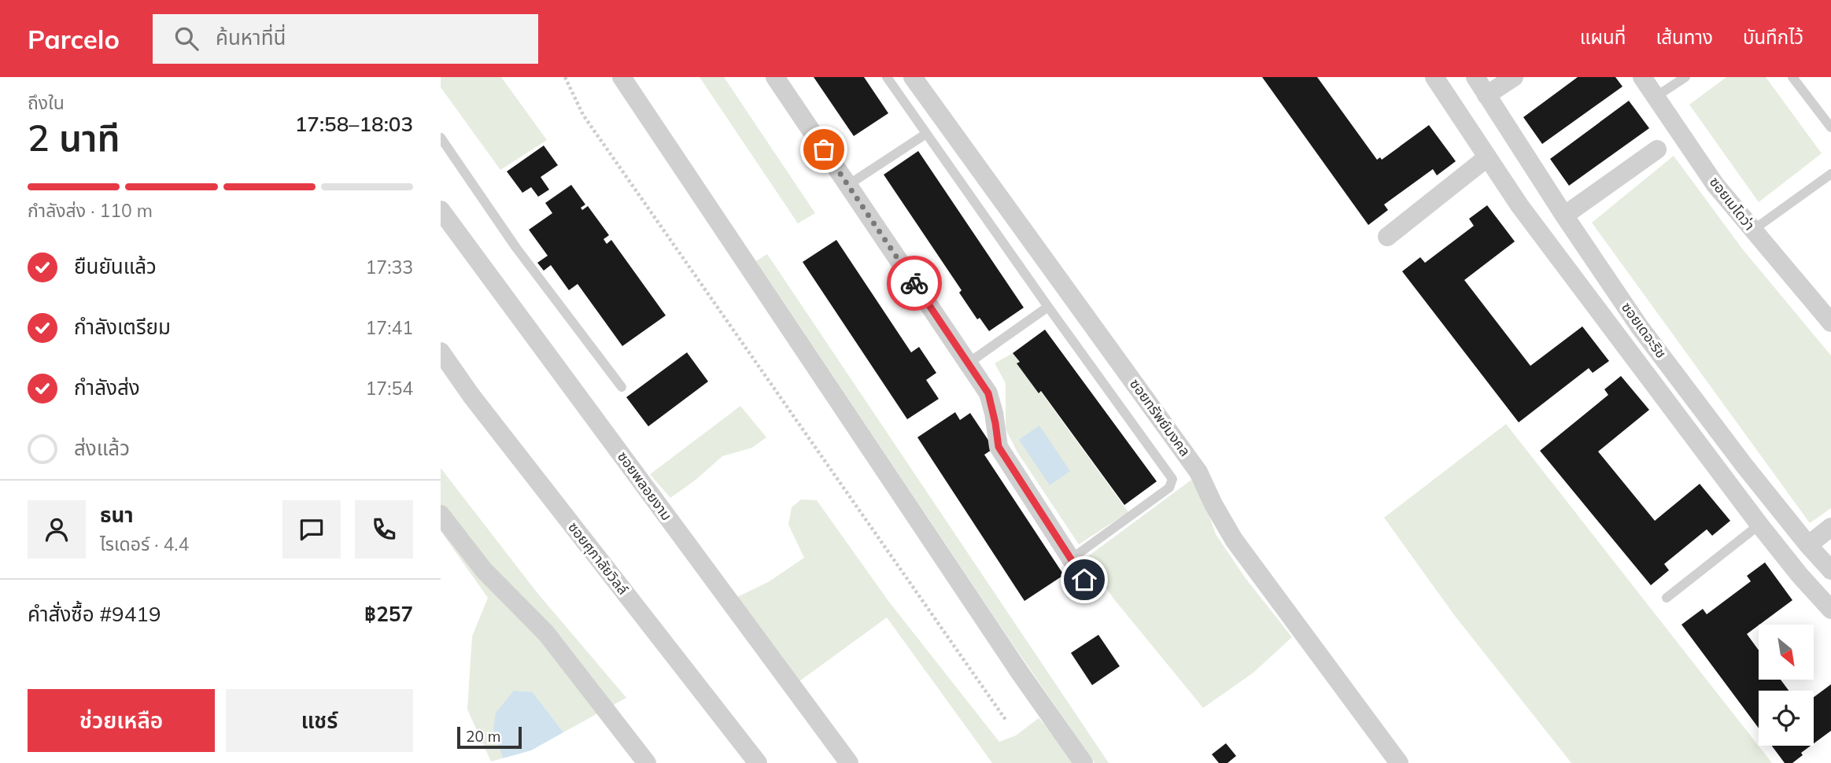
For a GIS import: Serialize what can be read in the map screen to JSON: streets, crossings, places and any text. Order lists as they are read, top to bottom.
{
  "streets": {
    "street": [
      "ซอยเมโดว่า",
      "ซอยเดอะริช",
      "ซอยทรัพย์มงคล",
      "ซอยพลอยงาม",
      "ซอยศุภาลัยวิลล์"
    ]
  },
  "scale_bar": "20 m",
  "north": "bottom right",
  "page": {
    "header": "Parcelo",
    "search": "ค้นหาที่นี่",
    "nav": ["แผนที่", "เส้นทาง", "บันทึกไว้"],
    "heading": ["2 นาที", "ถึงใน", "17:58–18:03"],
    "panel": [
      "ธนา",
      "ไรเดอร์ · 4.4",
      "คำสั่งซื้อ #9419",
      "฿257"
    ],
    "bar": "กำลังส่ง · 110 m",
    "list": [
      ["ยืนยันแล้ว", "17:33"],
      ["กำลังเตรียม", "17:41"],
      ["กำลังส่ง", "17:54"],
      "ส่งแล้ว"
    ],
    "buttons": ["ช่วยเหลือ", "แชร์"],
    "scale": "20 m"
  }
}
